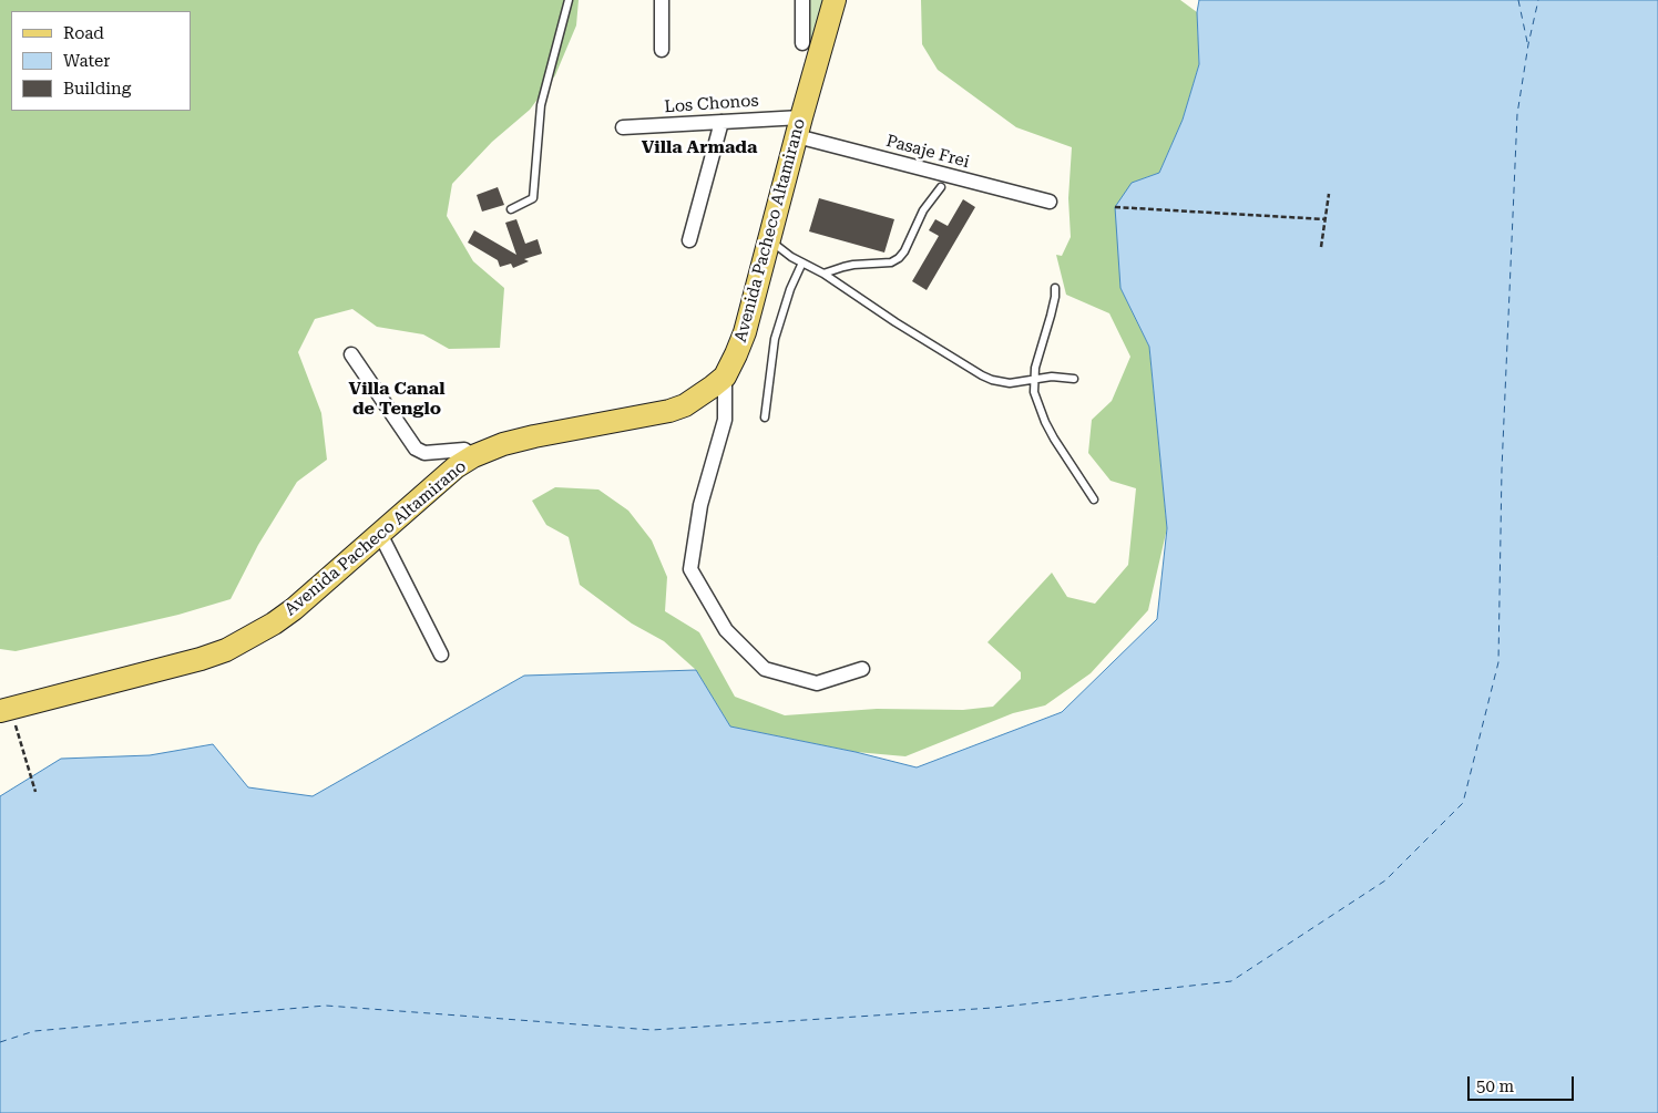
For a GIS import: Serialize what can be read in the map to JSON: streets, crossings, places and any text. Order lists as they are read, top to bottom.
{
  "streets": {
    "main road": ["Avenida Pacheco Altamirano"],
    "street": ["Los Chonos", "Pasaje Frei"]
  },
  "crossings": [
    ["Los Chonos", "Pasaje Frei"],
    ["Los Chonos", "Avenida Pacheco Altamirano"],
    ["Pasaje Frei", "Avenida Pacheco Altamirano"]
  ],
  "districts": ["Villa Armada", "Villa Canal de Tenglo"],
  "legend": ["Road", "Water", "Building"],
  "scale_bar": "50 m"
}
